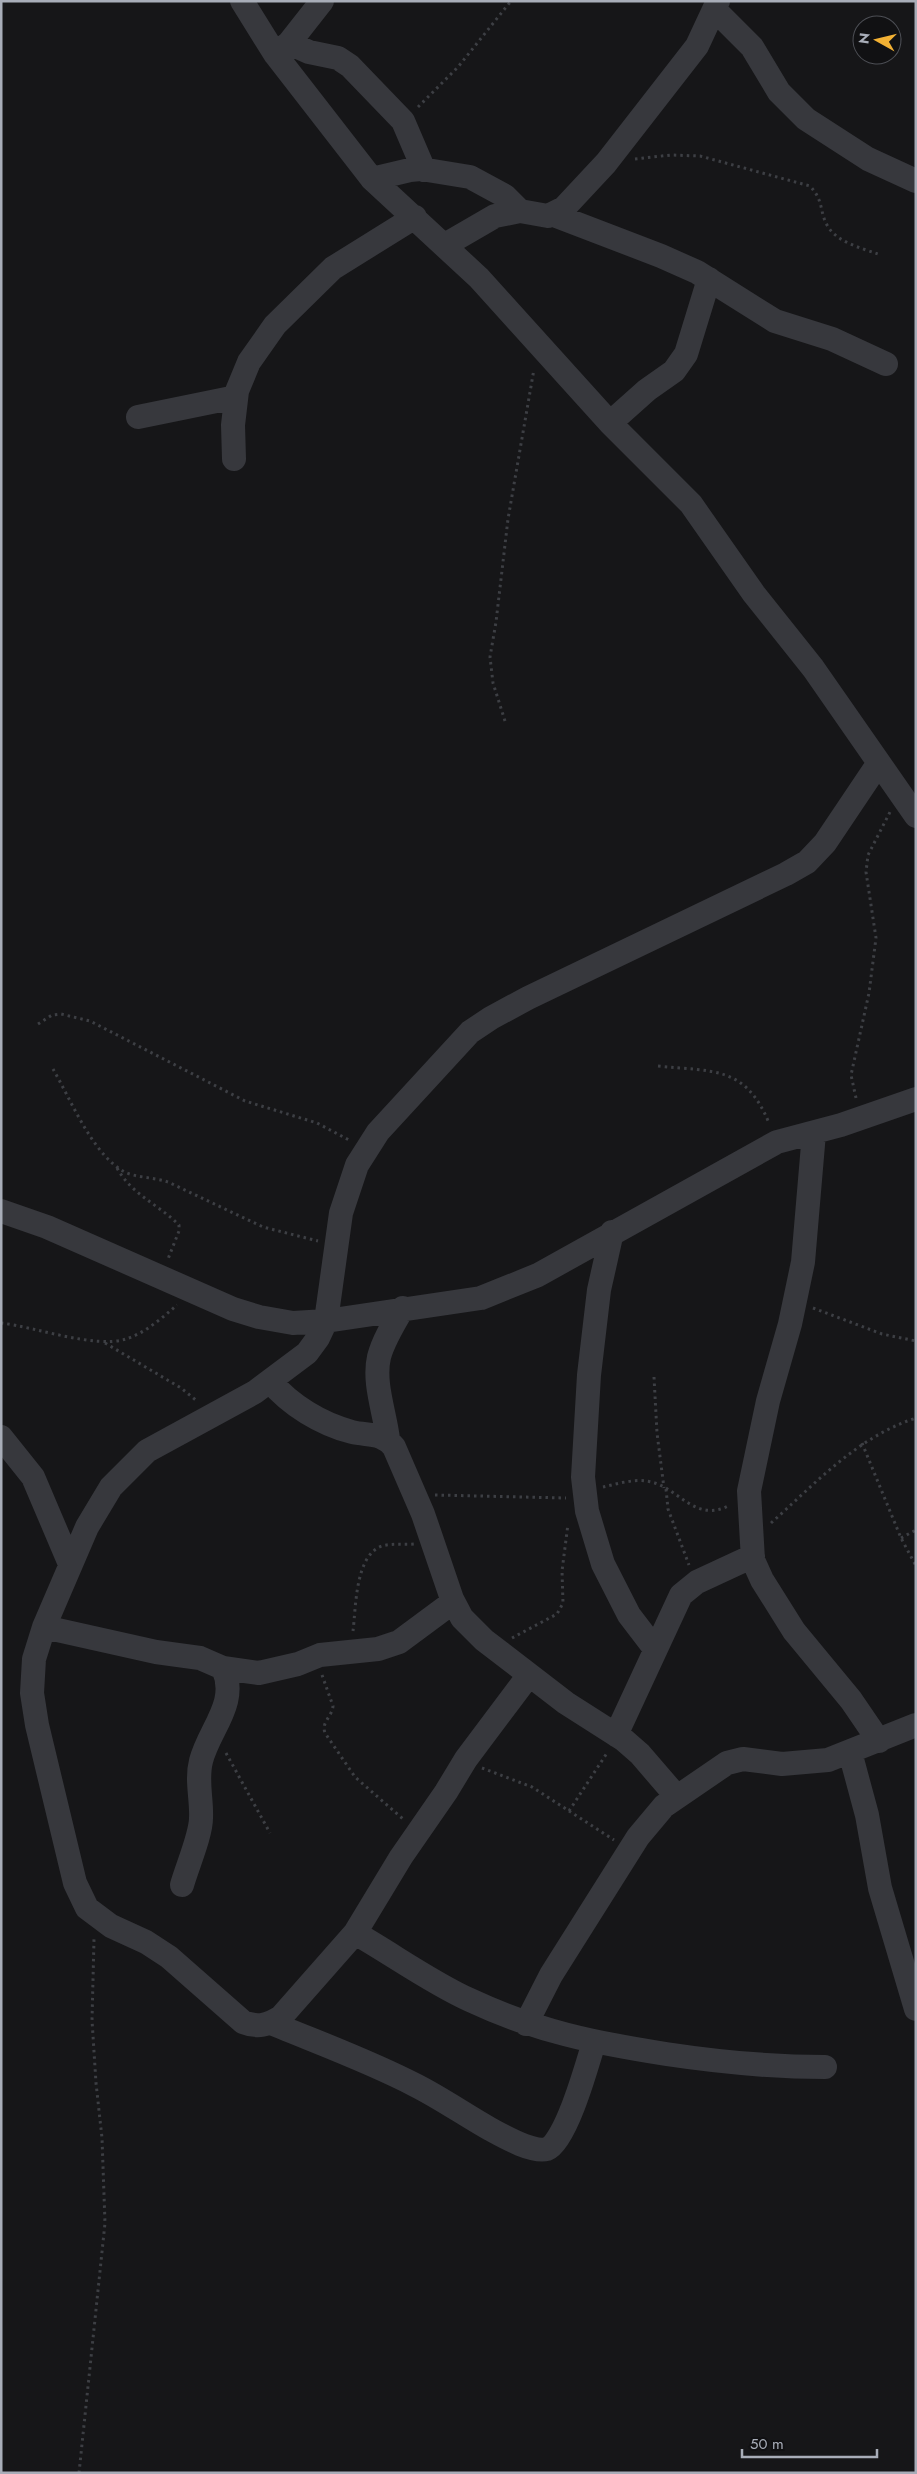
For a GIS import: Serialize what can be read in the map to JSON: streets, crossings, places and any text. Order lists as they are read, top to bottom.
{
  "scale_bar": "50 m",
  "north": "left"
}
